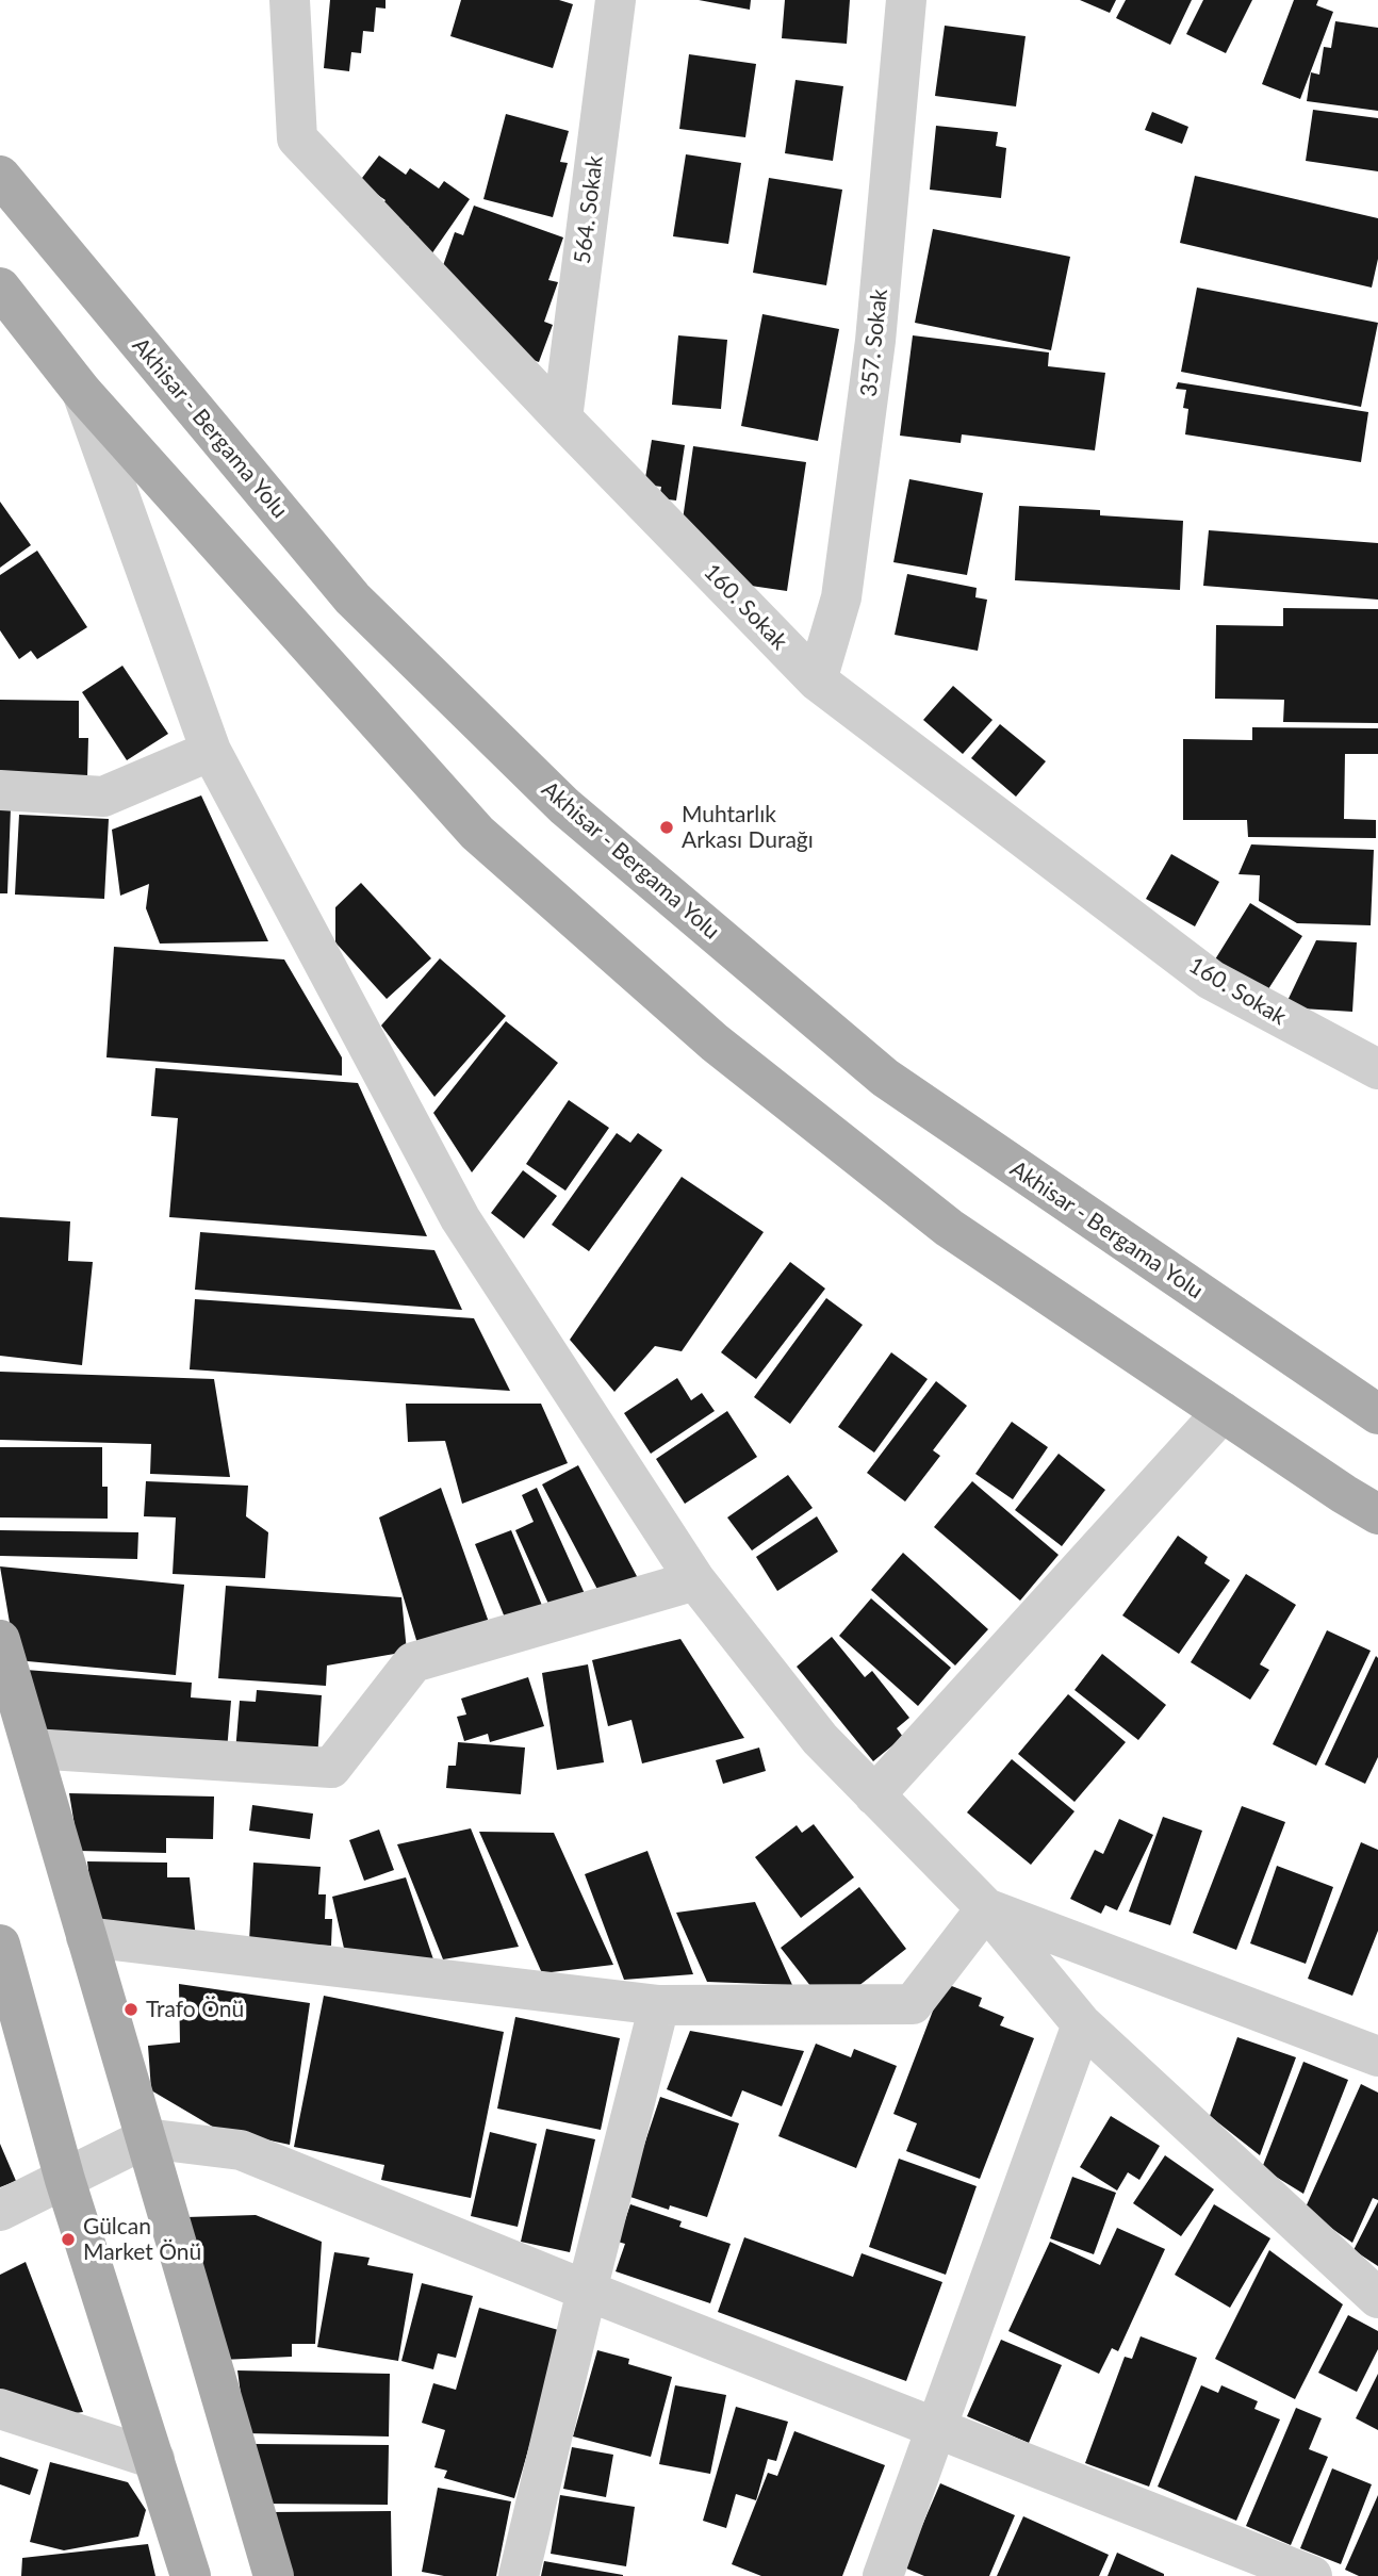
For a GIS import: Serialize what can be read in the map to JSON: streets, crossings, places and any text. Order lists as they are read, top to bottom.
{
  "streets": {
    "main road": ["Akhisar - Bergama Yolu"],
    "street": ["564. Sokak", "357. Sokak", "160. Sokak"]
  },
  "crossings": [
    ["564. Sokak", "160. Sokak"],
    ["357. Sokak", "160. Sokak"]
  ],
  "places": ["Muhtarlık Arkası Durağı", "Trafo Önü", "Gülcan Market Önü"]
}
